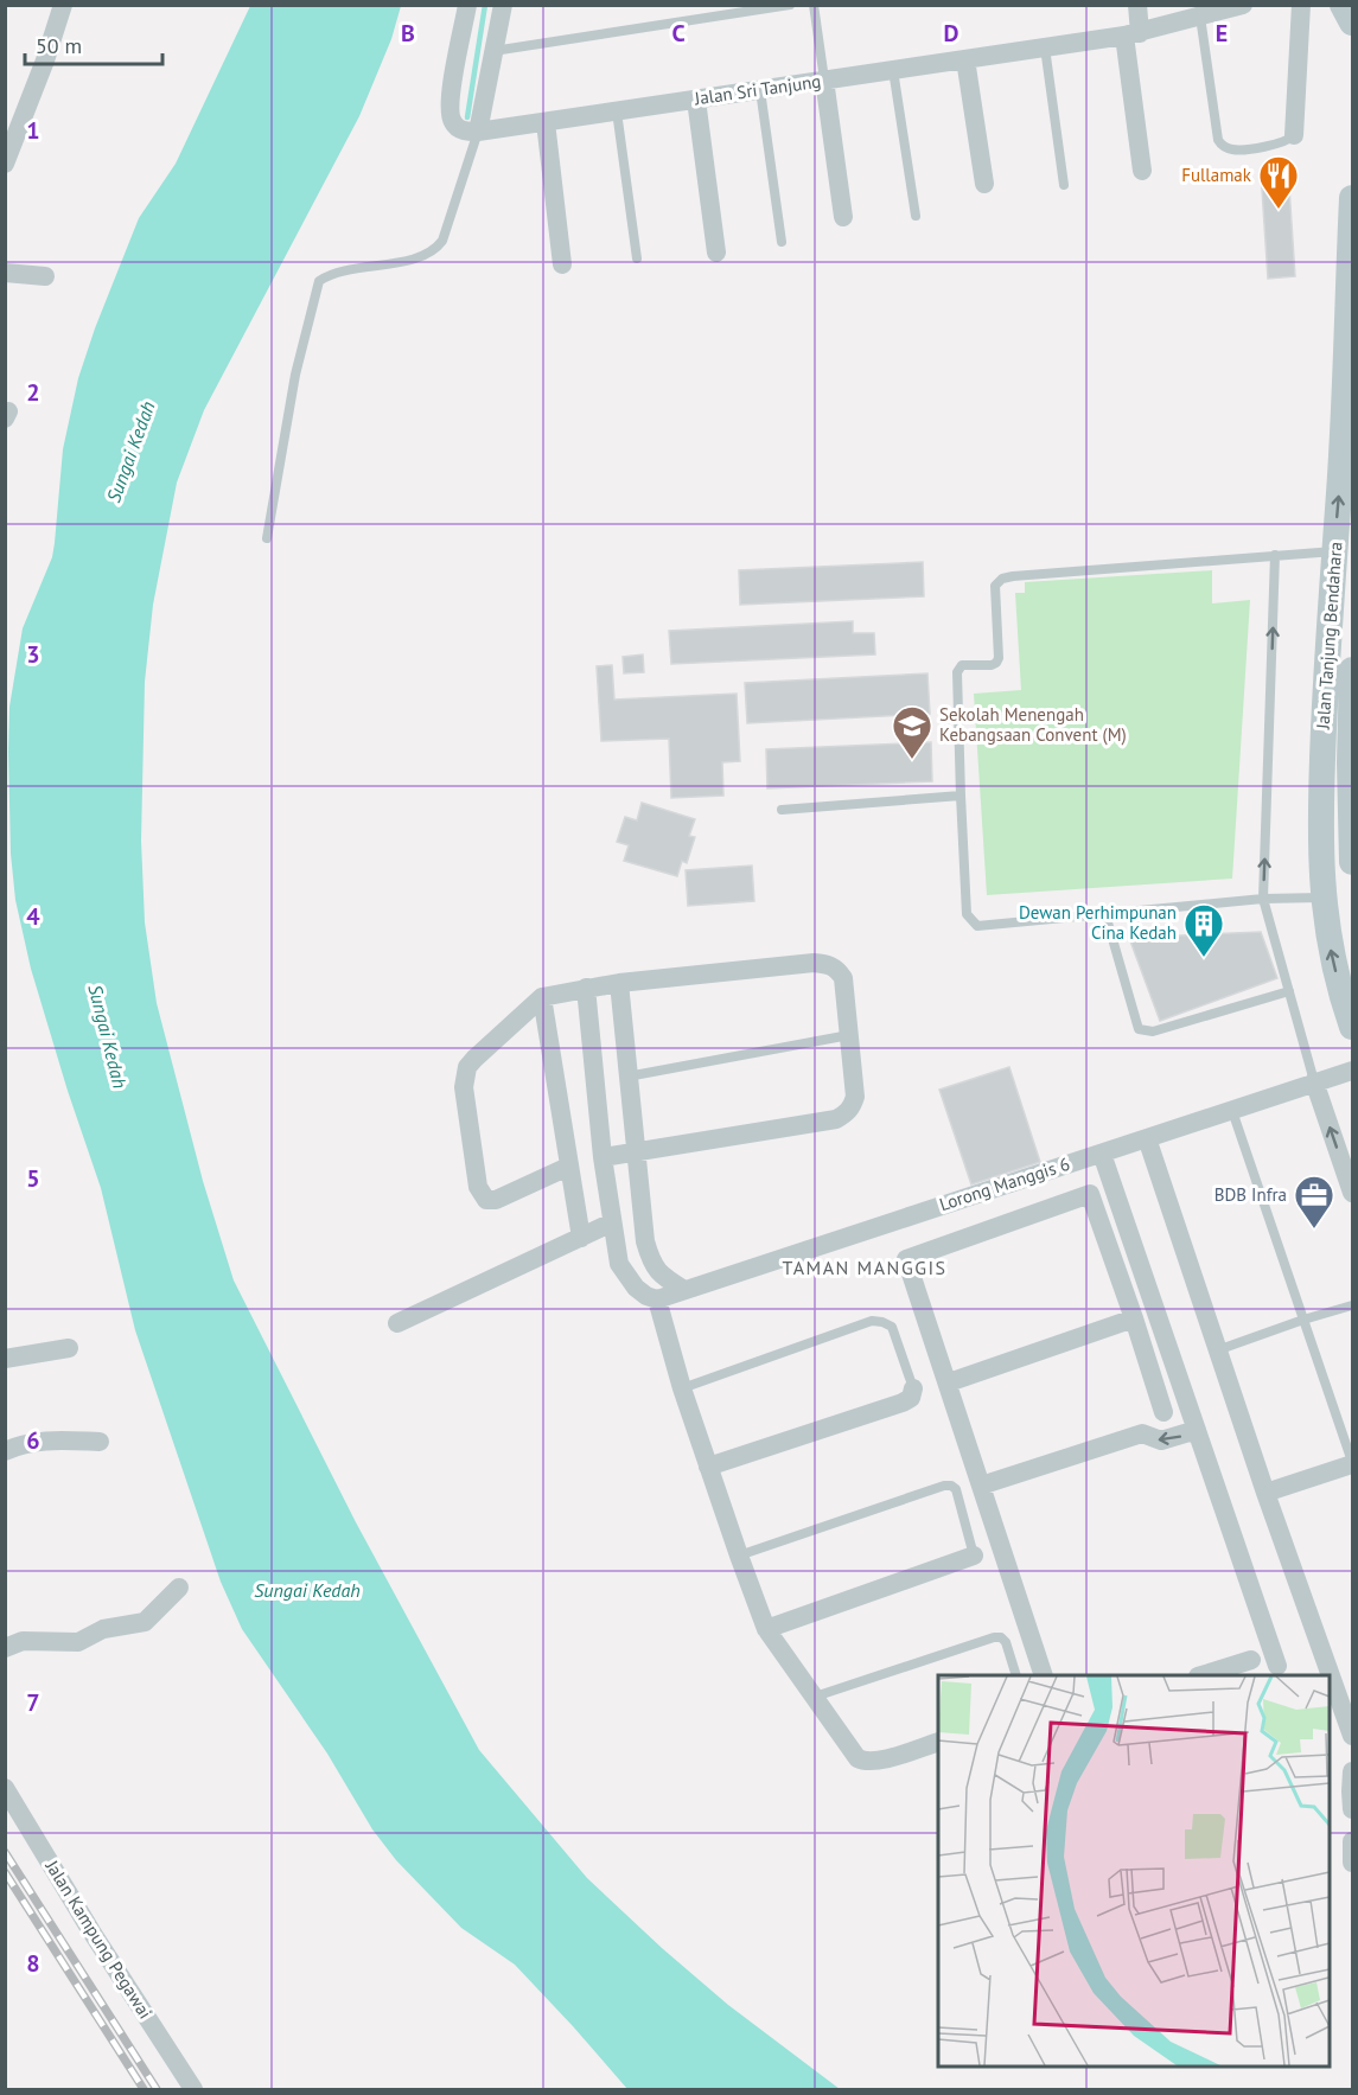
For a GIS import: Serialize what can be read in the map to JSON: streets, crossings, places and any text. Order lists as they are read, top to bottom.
{
  "streets": {
    "main road": ["Jalan Tanjung Bendahara"],
    "street": ["Jalan Sri Tanjung", "Lorong Manggis 6", "Jalan Kampung Pegawai"]
  },
  "one_way": ["Jalan Tanjung Bendahara"],
  "districts": ["TAMAN MANGGIS"],
  "water": ["Sungai Kedah"],
  "places": {
    "restaurant": ["Fullamak"],
    "school or university": ["Sekolah Menengah Kebangsaan Convent (M)"],
    "building": ["Dewan Perhimpunan Cina Kedah"],
    "office": ["BDB Infra"]
  },
  "scale_bar": "50 m",
  "grid": {
    "columns": [
      "B",
      "C",
      "D",
      "E"
    ],
    "rows": [
      "1",
      "2",
      "3",
      "4",
      "5",
      "6",
      "7",
      "8"
    ]
  }
}
